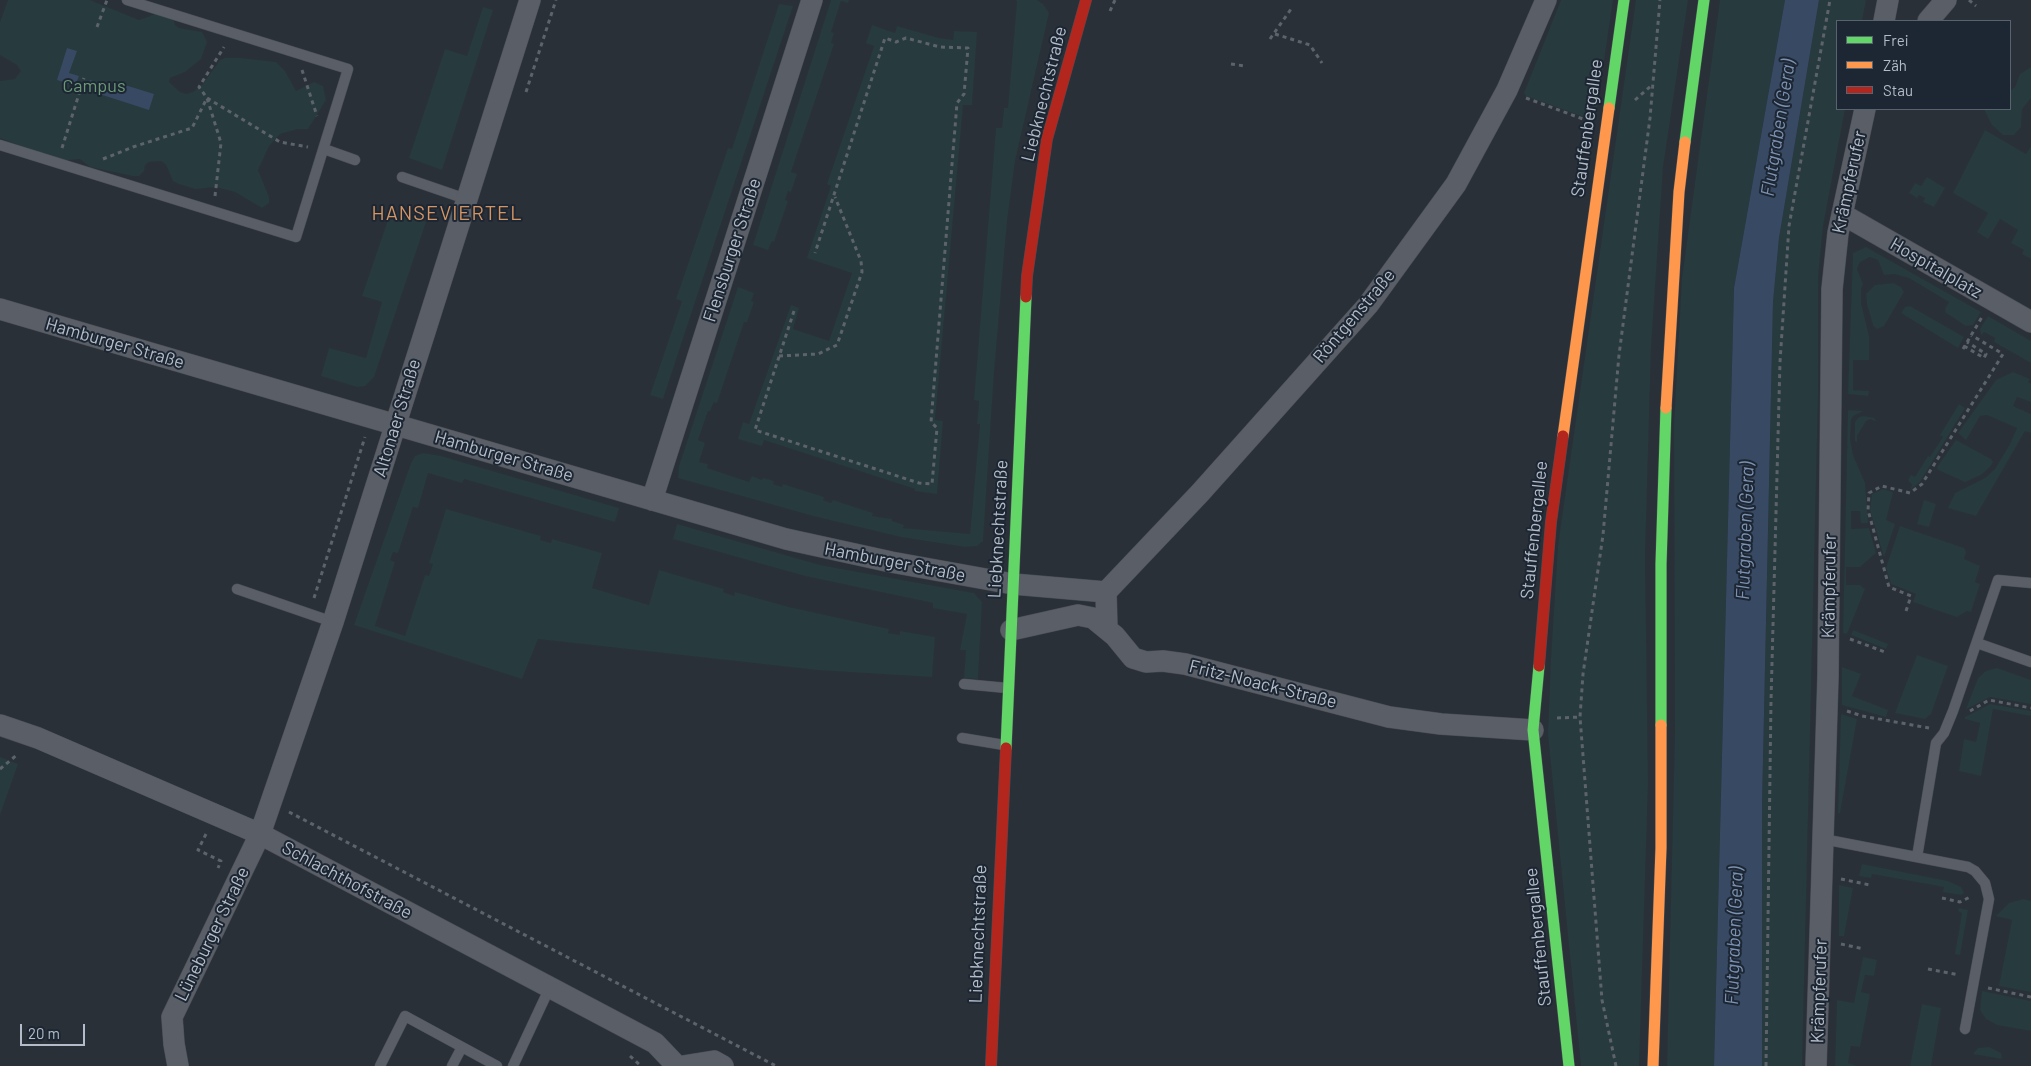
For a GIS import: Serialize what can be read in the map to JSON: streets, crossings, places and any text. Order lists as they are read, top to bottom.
{
  "streets": {
    "main road": ["Liebknechtstraße", "Stauffenbergallee"],
    "street": [
      "Krämpferufer",
      "Flensburger Straße",
      "Hospitalplatz",
      "Röntgenstraße",
      "Hamburger Straße",
      "Altonaer Straße",
      "Fritz-Noack-Straße",
      "Schlachthofstraße",
      "Lüneburger Straße"
    ]
  },
  "crossings": [
    ["Liebknechtstraße", "Hamburger Straße"],
    ["Liebknechtstraße", "Fritz-Noack-Straße"],
    ["Stauffenbergallee", "Fritz-Noack-Straße"],
    ["Krämpferufer", "Hospitalplatz"],
    ["Flensburger Straße", "Hamburger Straße"],
    ["Hamburger Straße", "Altonaer Straße"],
    ["Altonaer Straße", "Schlachthofstraße"],
    ["Altonaer Straße", "Lüneburger Straße"],
    ["Schlachthofstraße", "Lüneburger Straße"]
  ],
  "districts": ["HANSEVIERTEL"],
  "water": ["Flutgraben (Gera)"],
  "parks": ["Campus"],
  "legend": ["Frei", "Zäh", "Stau"],
  "scale_bar": "20 m"
}
